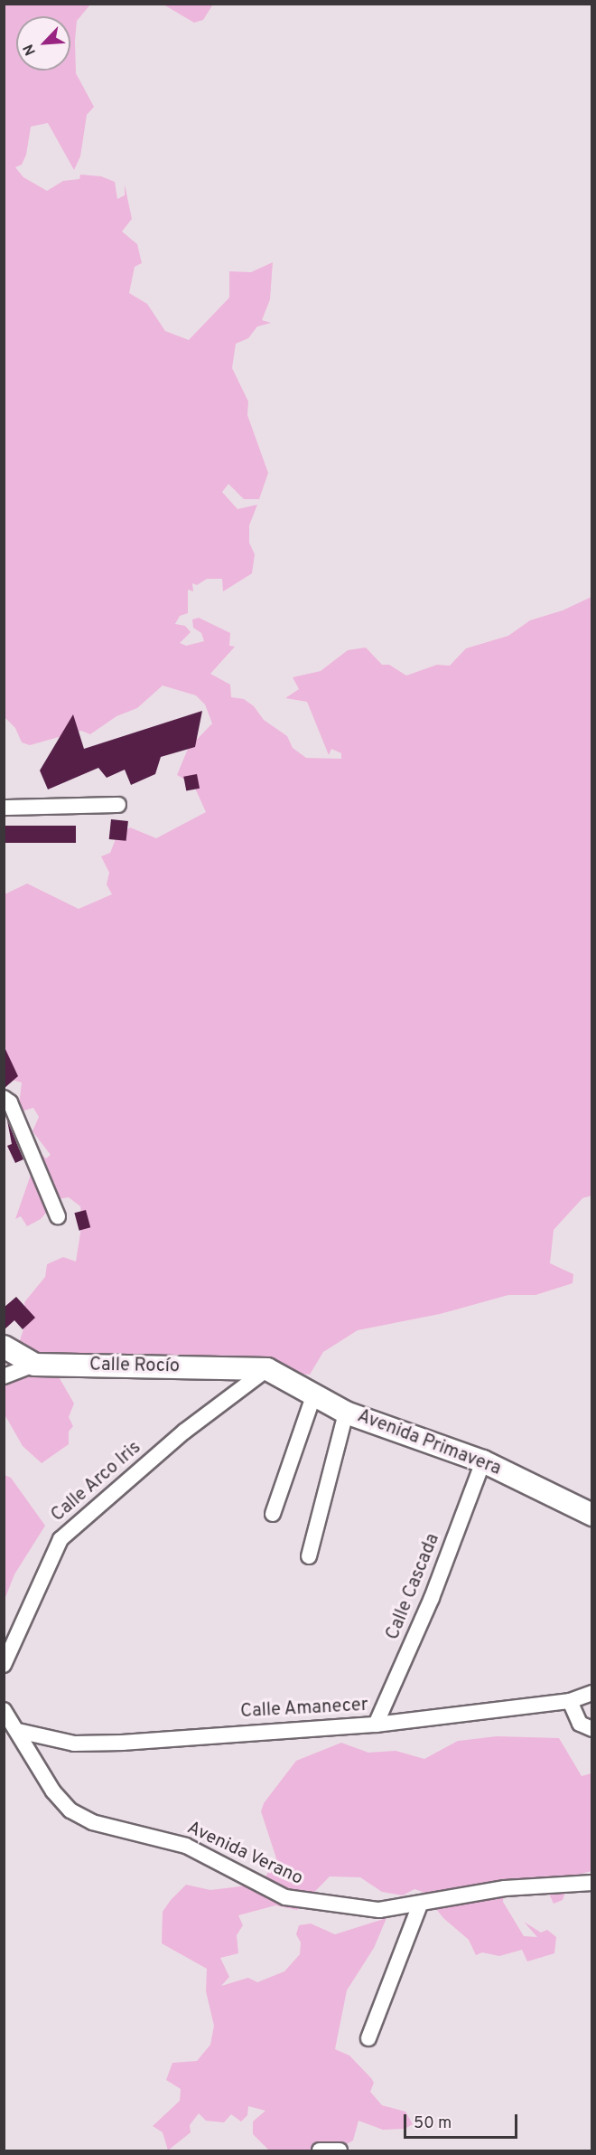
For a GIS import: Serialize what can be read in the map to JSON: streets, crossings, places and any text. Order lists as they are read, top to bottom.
{
  "streets": {
    "street": [
      "Calle Rocío",
      "Avenida Primavera",
      "Calle Arco Iris",
      "Calle Cascada",
      "Calle Amanecer",
      "Avenida Verano"
    ]
  },
  "crossings": [
    ["Calle Rocío", "Avenida Primavera"],
    ["Calle Rocío", "Calle Arco Iris"],
    ["Avenida Primavera", "Calle Arco Iris"],
    ["Avenida Primavera", "Calle Cascada"],
    ["Calle Cascada", "Calle Amanecer"],
    ["Calle Amanecer", "Avenida Verano"]
  ],
  "scale_bar": "50 m",
  "north": "bottom left"
}
